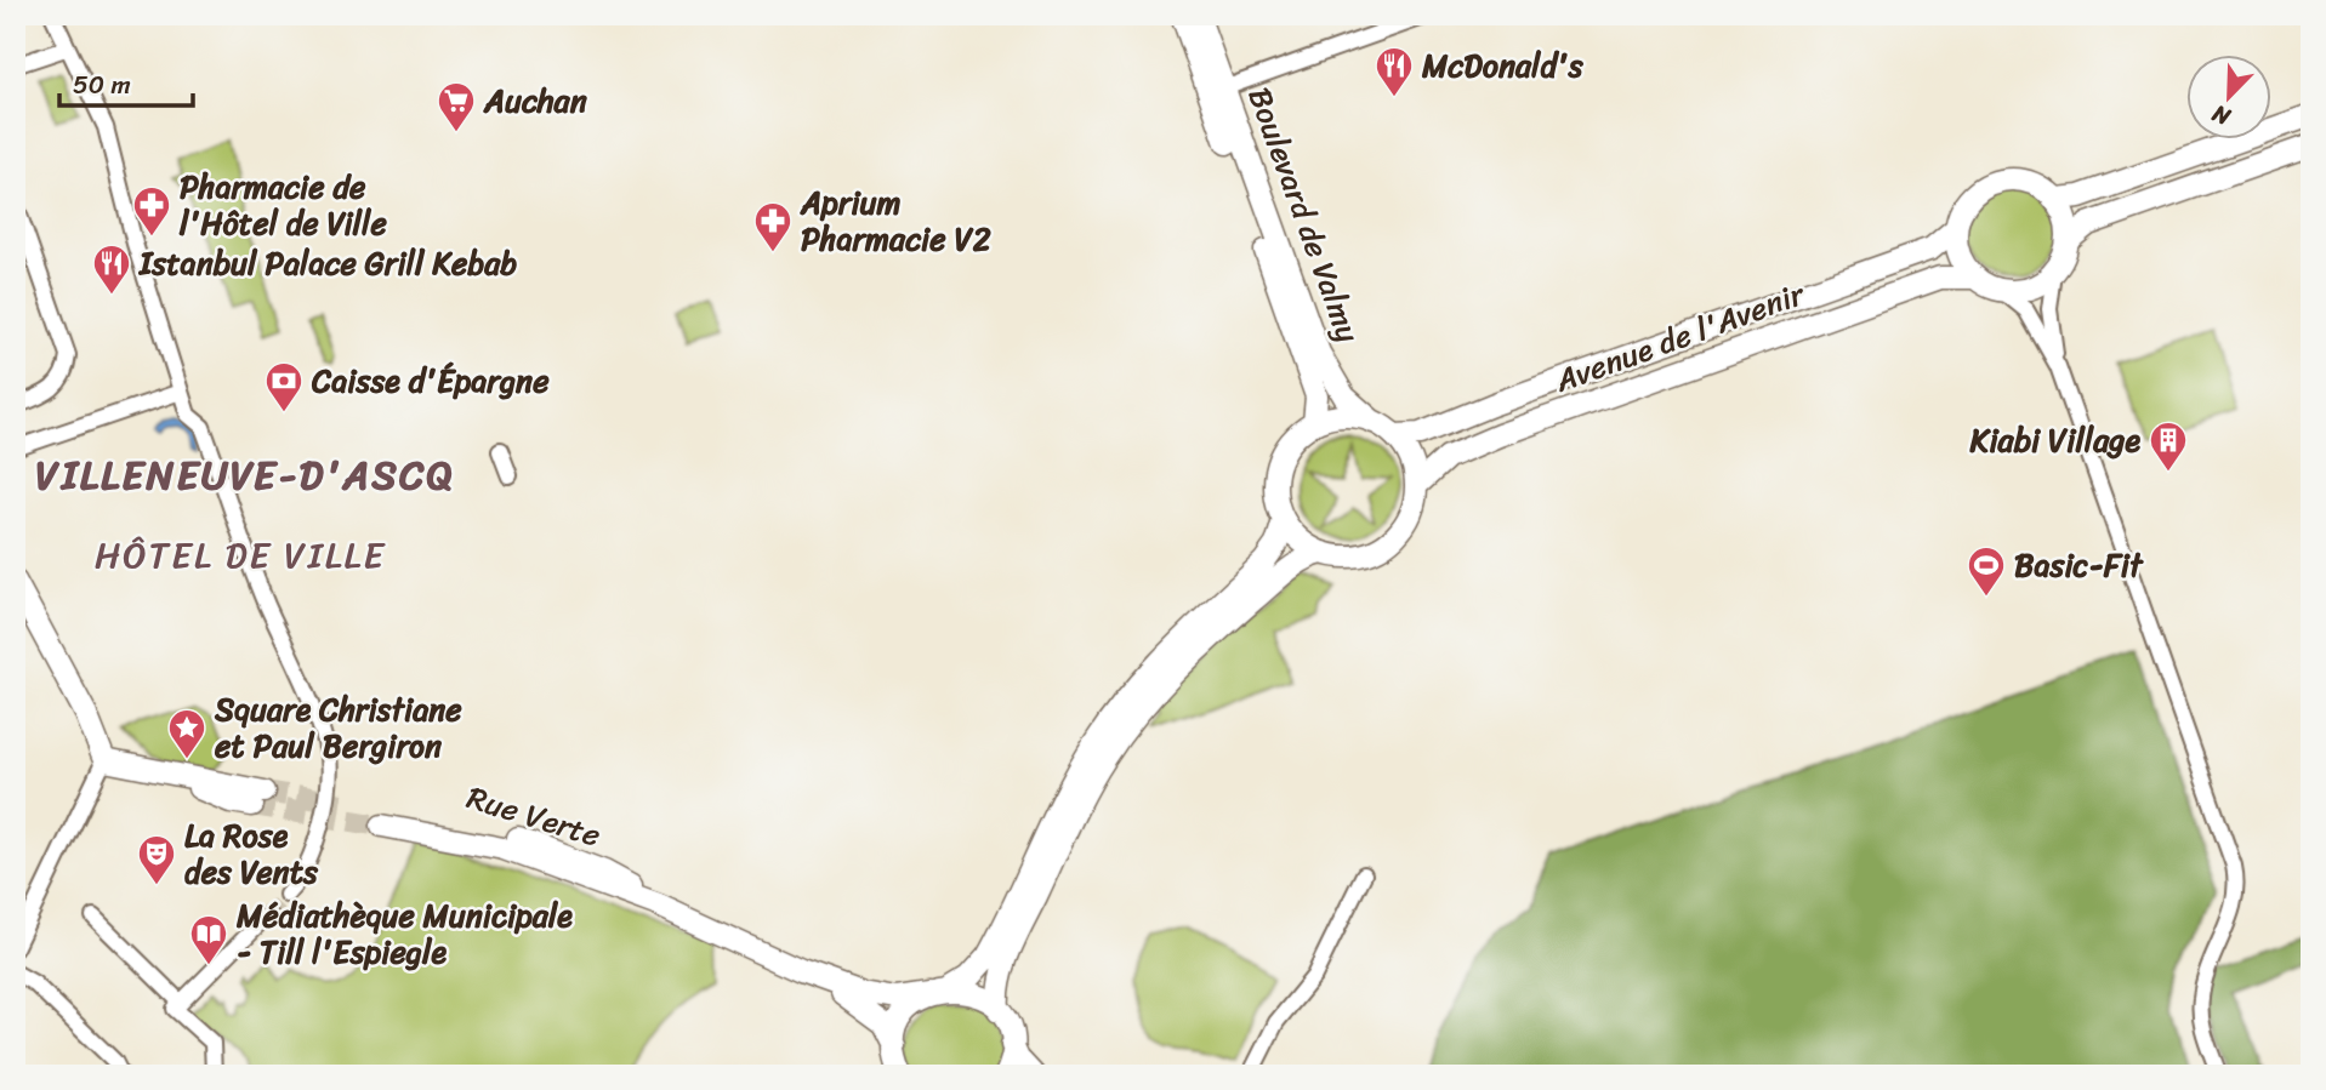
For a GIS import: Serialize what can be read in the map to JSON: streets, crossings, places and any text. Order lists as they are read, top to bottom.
{
  "streets": {
    "main road": ["Boulevard de Valmy", "Avenue de l'Avenir", "Rue Verte"]
  },
  "crossings": [
    ["Boulevard de Valmy", "Avenue de l'Avenir"]
  ],
  "districts": ["VILLENEUVE-D'ASCQ", "HÔTEL DE VILLE"],
  "places": {
    "restaurant": ["McDonald's", "Istanbul Palace Grill Kebab"],
    "supermarket": ["Auchan"],
    "pharmacy": ["Pharmacie de l'Hôtel de Ville", "Aprium Pharmacie V2"],
    "bank": ["Caisse d'Épargne"],
    "building": ["Kiabi Village"],
    "sports": ["Basic-Fit"],
    "place": ["Square Christiane et Paul Bergiron"],
    "theatre": ["La Rose des Vents"],
    "library": ["Médiathèque Municipale - Till l'Espiegle"]
  },
  "scale_bar": "50 m",
  "north": "bottom left"
}
